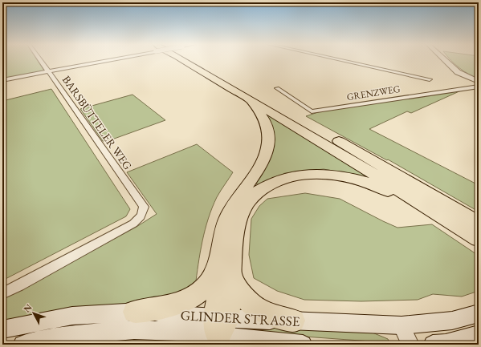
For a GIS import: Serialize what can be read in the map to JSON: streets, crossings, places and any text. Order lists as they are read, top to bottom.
{
  "streets": {
    "main road": ["GLINDER STRASSE"],
    "street": ["GRENZWEG", "BARSBÜTTELER WEG"]
  },
  "north": "top left"
}
